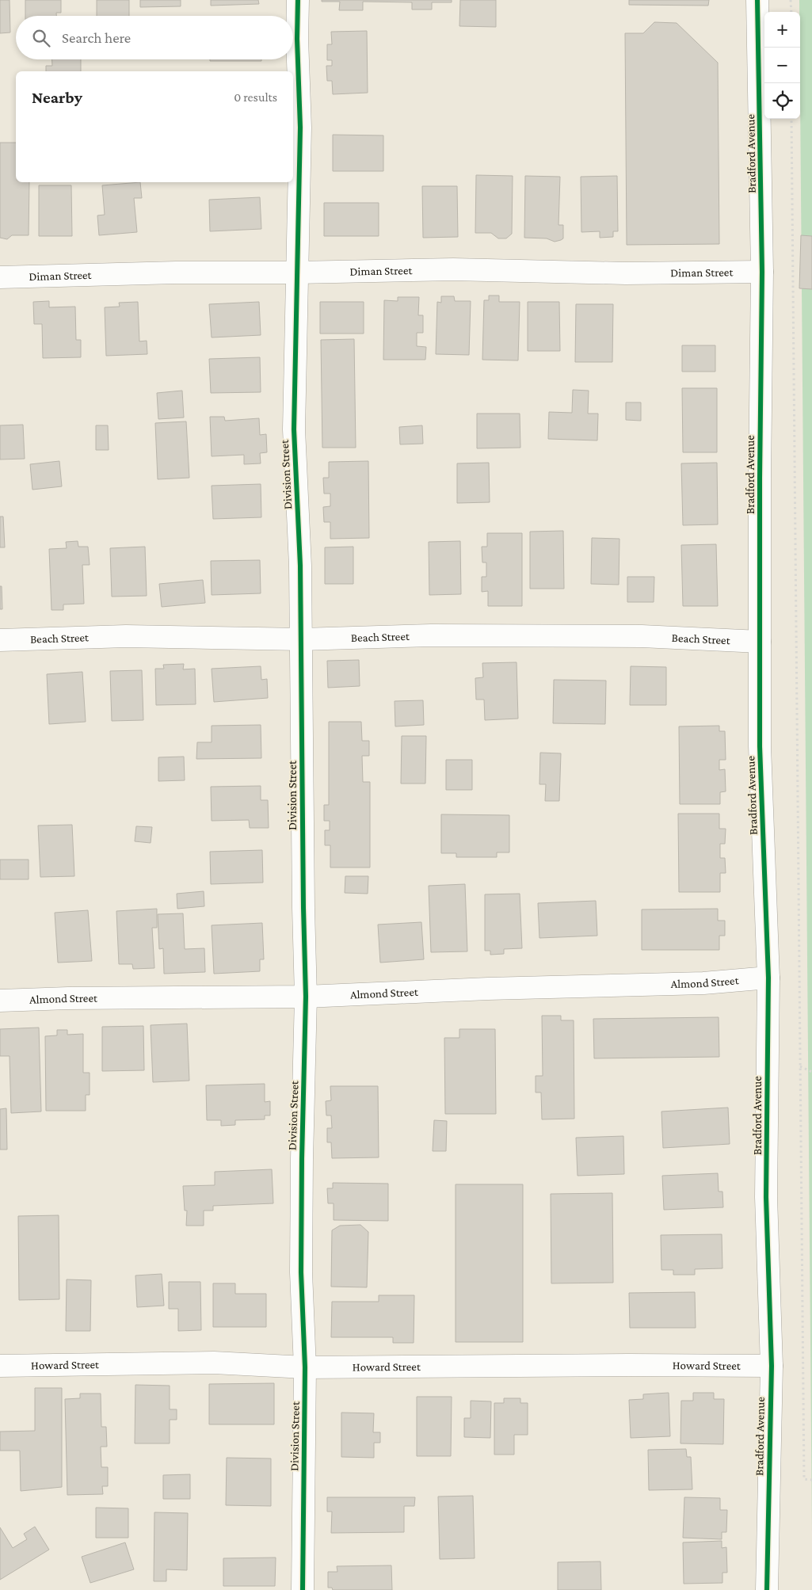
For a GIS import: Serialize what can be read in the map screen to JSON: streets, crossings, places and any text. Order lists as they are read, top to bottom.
{
  "streets": {
    "street": [
      "Bradford Avenue",
      "Diman Street",
      "Division Street",
      "Beach Street",
      "Almond Street",
      "Howard Street"
    ]
  },
  "crossings": [
    ["Bradford Avenue", "Diman Street"],
    ["Bradford Avenue", "Beach Street"],
    ["Bradford Avenue", "Almond Street"],
    ["Bradford Avenue", "Howard Street"],
    ["Diman Street", "Division Street"],
    ["Division Street", "Beach Street"],
    ["Division Street", "Almond Street"],
    ["Division Street", "Howard Street"]
  ],
  "page": {
    "map_buttons": ["+", "−"],
    "search": "Search here",
    "heading": ["Nearby", "0 results"]
  }
}
